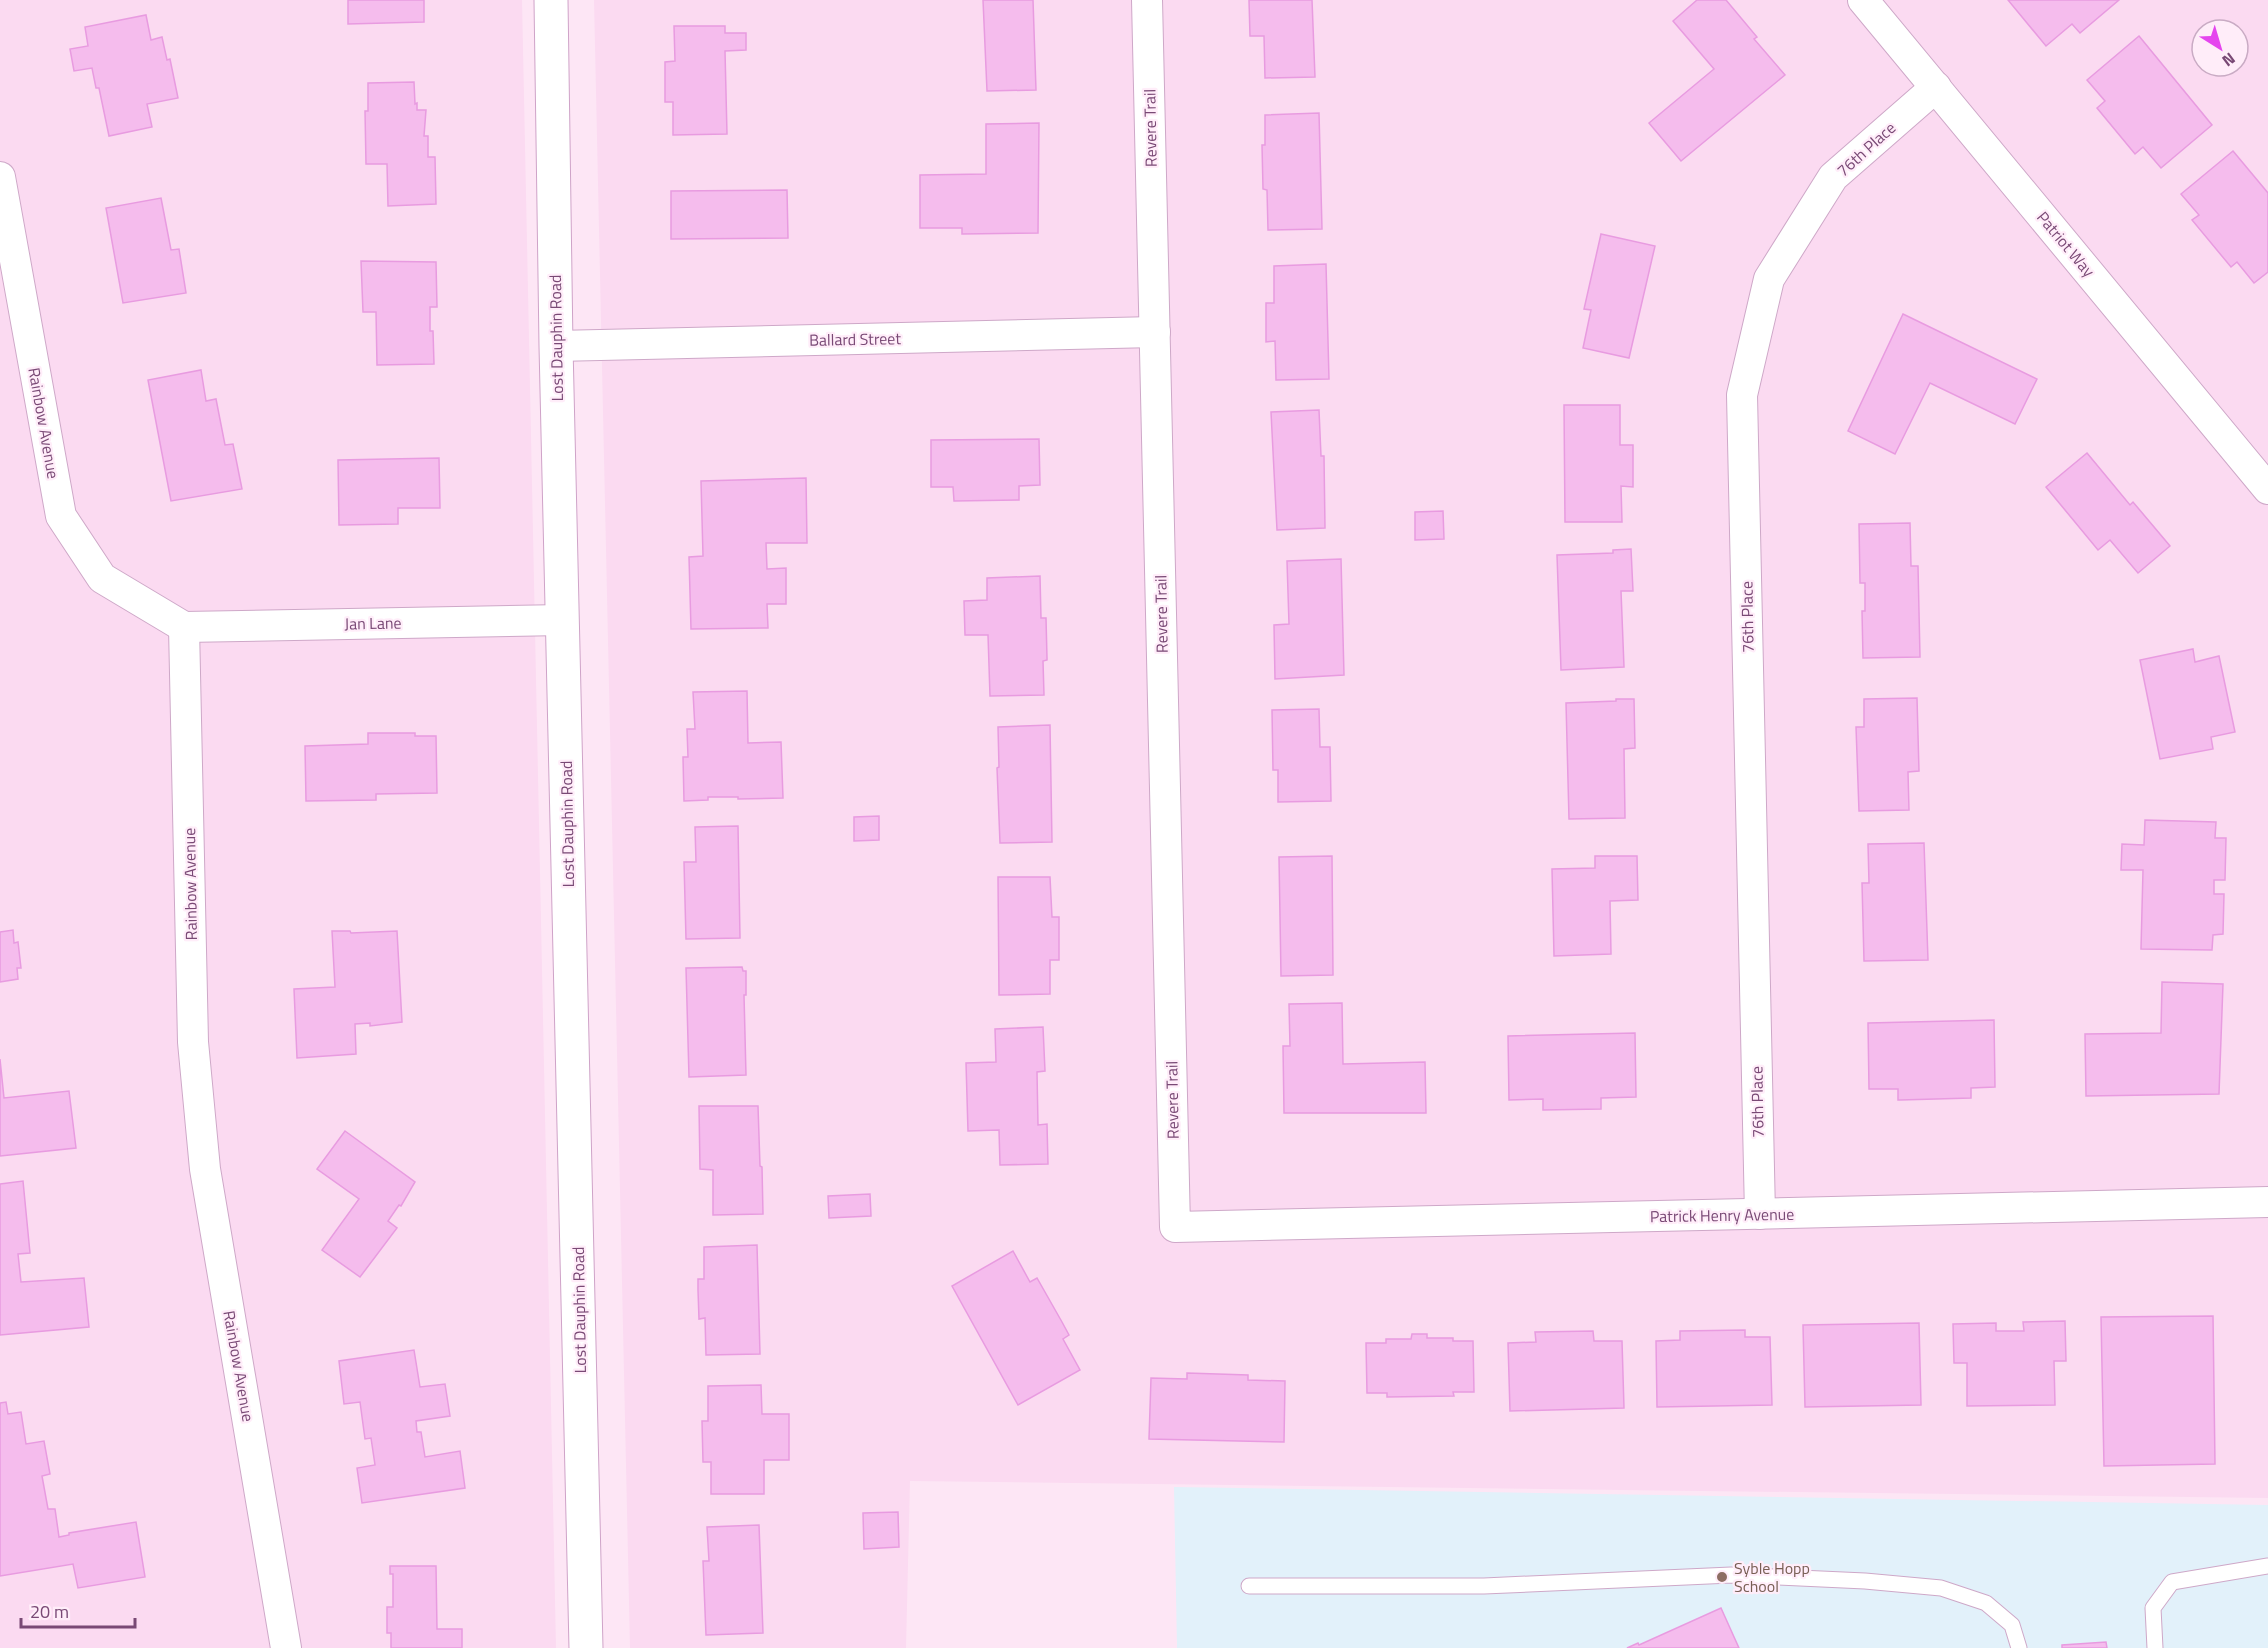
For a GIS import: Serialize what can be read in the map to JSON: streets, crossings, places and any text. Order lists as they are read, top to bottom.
{
  "streets": {
    "street": [
      "Revere Trail",
      "76th Place",
      "Patriot Way",
      "Lost Dauphin Road",
      "Ballard Street",
      "Rainbow Avenue",
      "Jan Lane",
      "Patrick Henry Avenue"
    ]
  },
  "crossings": [
    ["Revere Trail", "Ballard Street"],
    ["Revere Trail", "Patrick Henry Avenue"],
    ["76th Place", "Patriot Way"],
    ["76th Place", "Patrick Henry Avenue"],
    ["Lost Dauphin Road", "Ballard Street"],
    ["Lost Dauphin Road", "Jan Lane"],
    ["Rainbow Avenue", "Jan Lane"]
  ],
  "places": ["Syble Hopp School"],
  "scale_bar": "20 m",
  "north": "bottom right"
}
